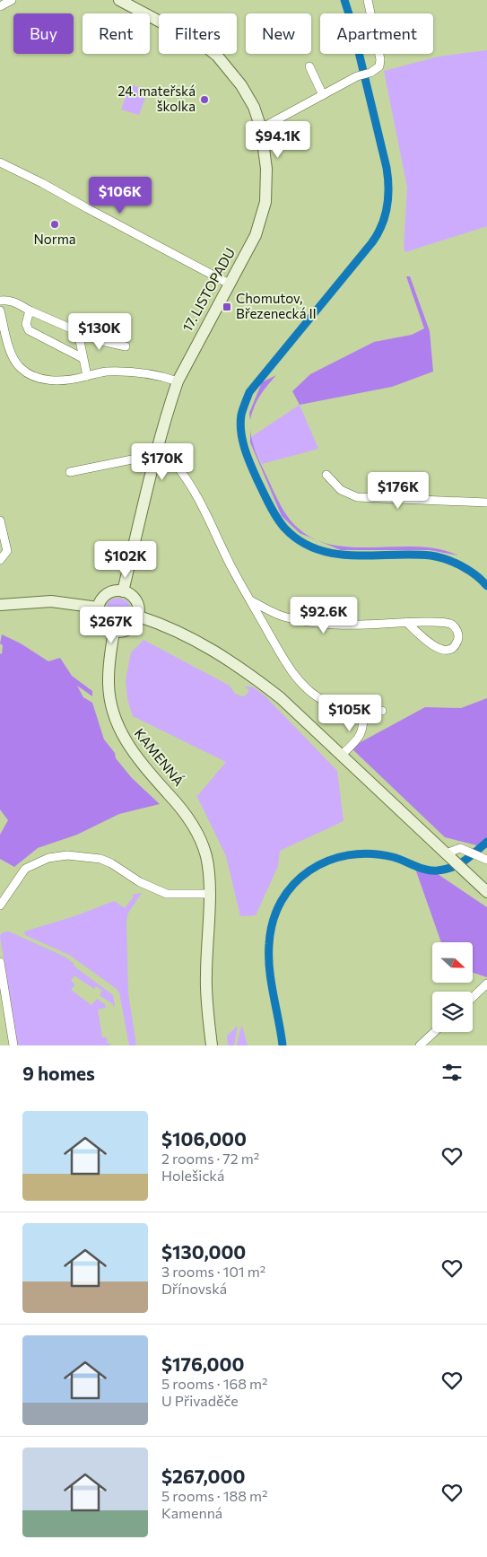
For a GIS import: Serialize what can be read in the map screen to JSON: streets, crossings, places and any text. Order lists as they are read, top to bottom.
{
  "streets": {
    "street": ["17. LISTOPADU", "KAMENNÁ"]
  },
  "crossings": [
    ["17. LISTOPADU", "KAMENNÁ"]
  ],
  "places": {
    "other": ["24. mateřská školka", "Norma"],
    "transit": ["Chomutov, Březenecká II"]
  },
  "north": "right",
  "page": {
    "chip": [
      "Buy",
      "Rent",
      "Filters",
      "New",
      "Apartment"
    ],
    "price": [
      "$94.1K",
      "$106K",
      "$130K",
      "$170K",
      "$176K",
      "$102K",
      "$92.6K",
      "$267K",
      "$105K"
    ],
    "heading": "9 homes",
    "list": [
      {
        "name": "$106,000",
        "note": "2 rooms · 72 m² · Holešická"
      },
      {
        "name": "$130,000",
        "note": "3 rooms · 101 m² · Dřínovská"
      },
      {
        "name": "$176,000",
        "note": "5 rooms · 168 m² · U Přivaděče"
      },
      {
        "name": "$267,000",
        "note": "5 rooms · 188 m² · Kamenná"
      }
    ]
  }
}
